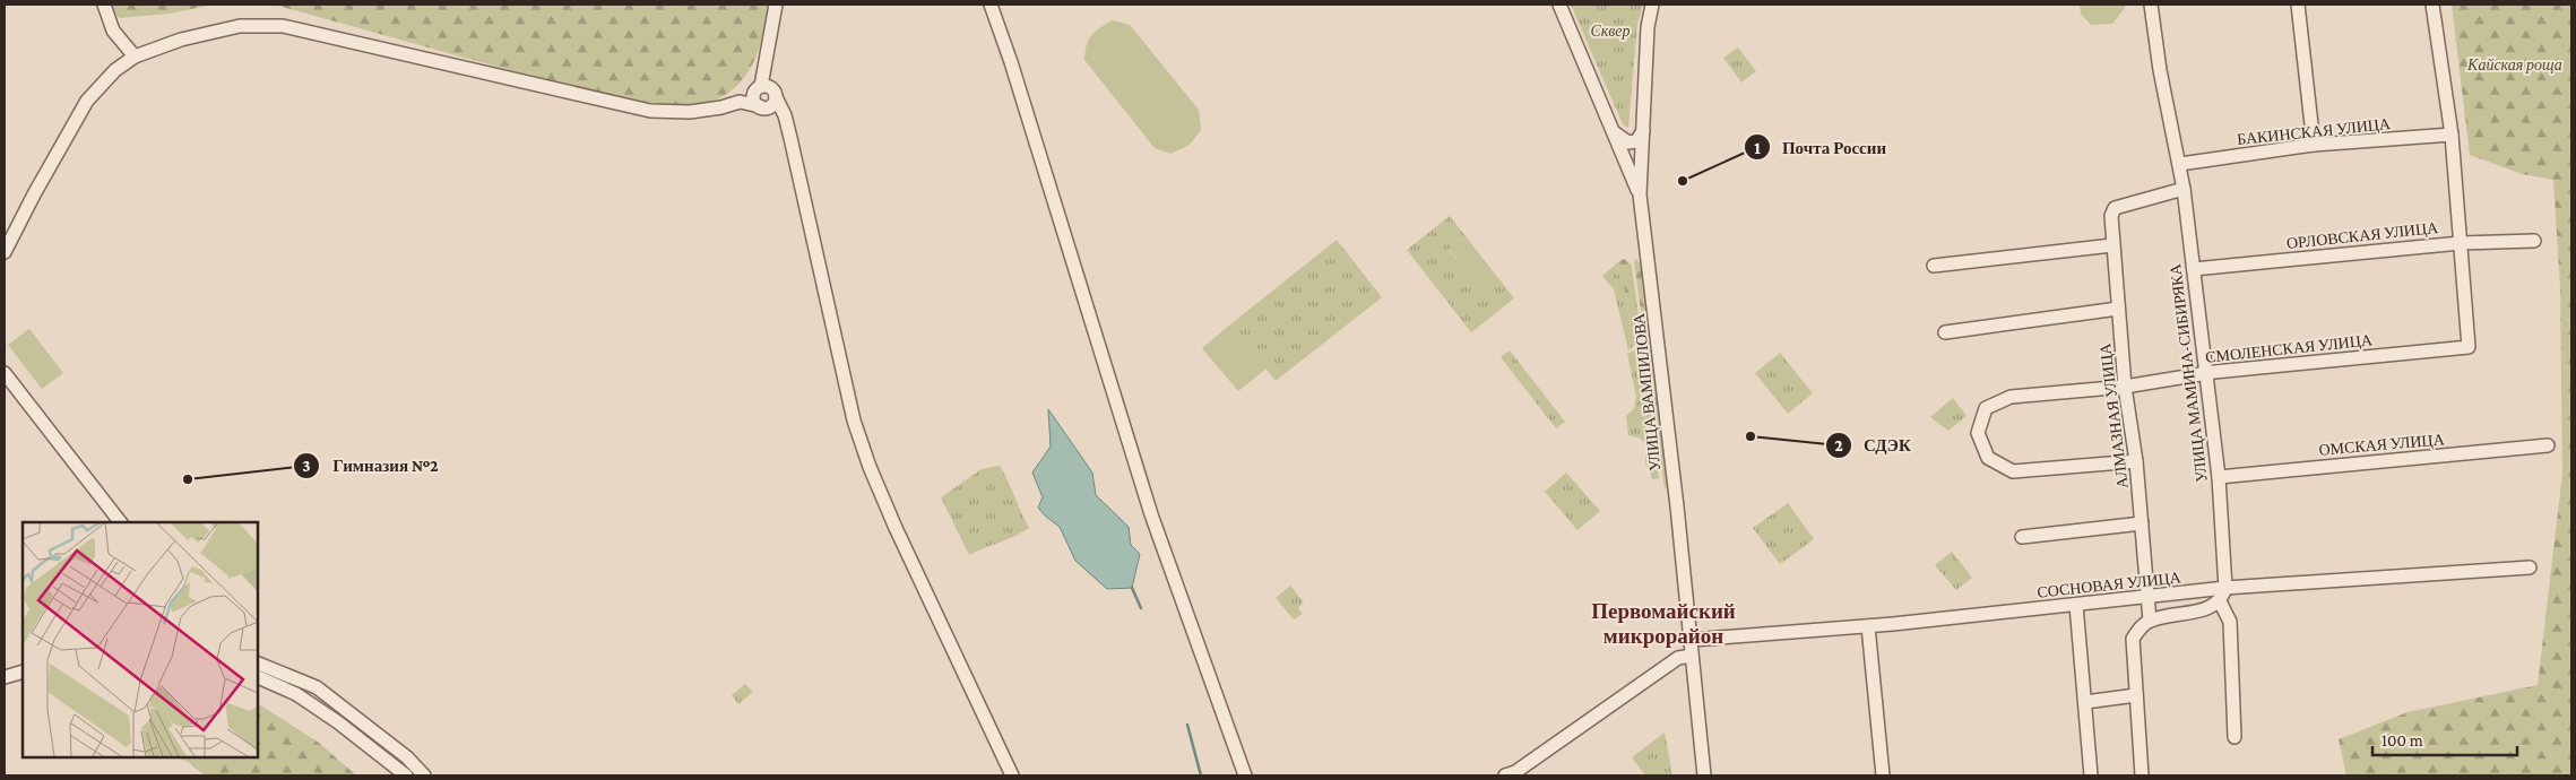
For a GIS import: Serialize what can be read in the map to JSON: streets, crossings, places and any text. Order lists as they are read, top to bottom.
{
  "streets": {
    "street": [
      "БАКИНСКАЯ УЛИЦА",
      "ОРЛОВСКАЯ УЛИЦА",
      "СМОЛЕНСКАЯ УЛИЦА",
      "УЛИЦА МАМИНА-СИБИРЯКА",
      "УЛИЦА ВАМПИЛОВА",
      "АЛМАЗНАЯ УЛИЦА",
      "ОМСКАЯ УЛИЦА",
      "СОСНОВАЯ УЛИЦА"
    ]
  },
  "crossings": [
    ["БАКИНСКАЯ УЛИЦА", "УЛИЦА МАМИНА-СИБИРЯКА"],
    ["ОРЛОВСКАЯ УЛИЦА", "СМОЛЕНСКАЯ УЛИЦА"],
    ["ОРЛОВСКАЯ УЛИЦА", "УЛИЦА МАМИНА-СИБИРЯКА"],
    ["СМОЛЕНСКАЯ УЛИЦА", "УЛИЦА МАМИНА-СИБИРЯКА"],
    ["СМОЛЕНСКАЯ УЛИЦА", "АЛМАЗНАЯ УЛИЦА"],
    ["УЛИЦА МАМИНА-СИБИРЯКА", "АЛМАЗНАЯ УЛИЦА"],
    ["УЛИЦА МАМИНА-СИБИРЯКА", "ОМСКАЯ УЛИЦА"],
    ["УЛИЦА МАМИНА-СИБИРЯКА", "СОСНОВАЯ УЛИЦА"],
    ["УЛИЦА ВАМПИЛОВА", "СОСНОВАЯ УЛИЦА"],
    ["АЛМАЗНАЯ УЛИЦА", "СОСНОВАЯ УЛИЦА"]
  ],
  "districts": ["Первомайский микрорайон"],
  "parks": ["Сквер", "Кайская роща"],
  "places": ["Почта России", "СДЭК", "Гимназия №2"],
  "scale_bar": "100 m"
}
